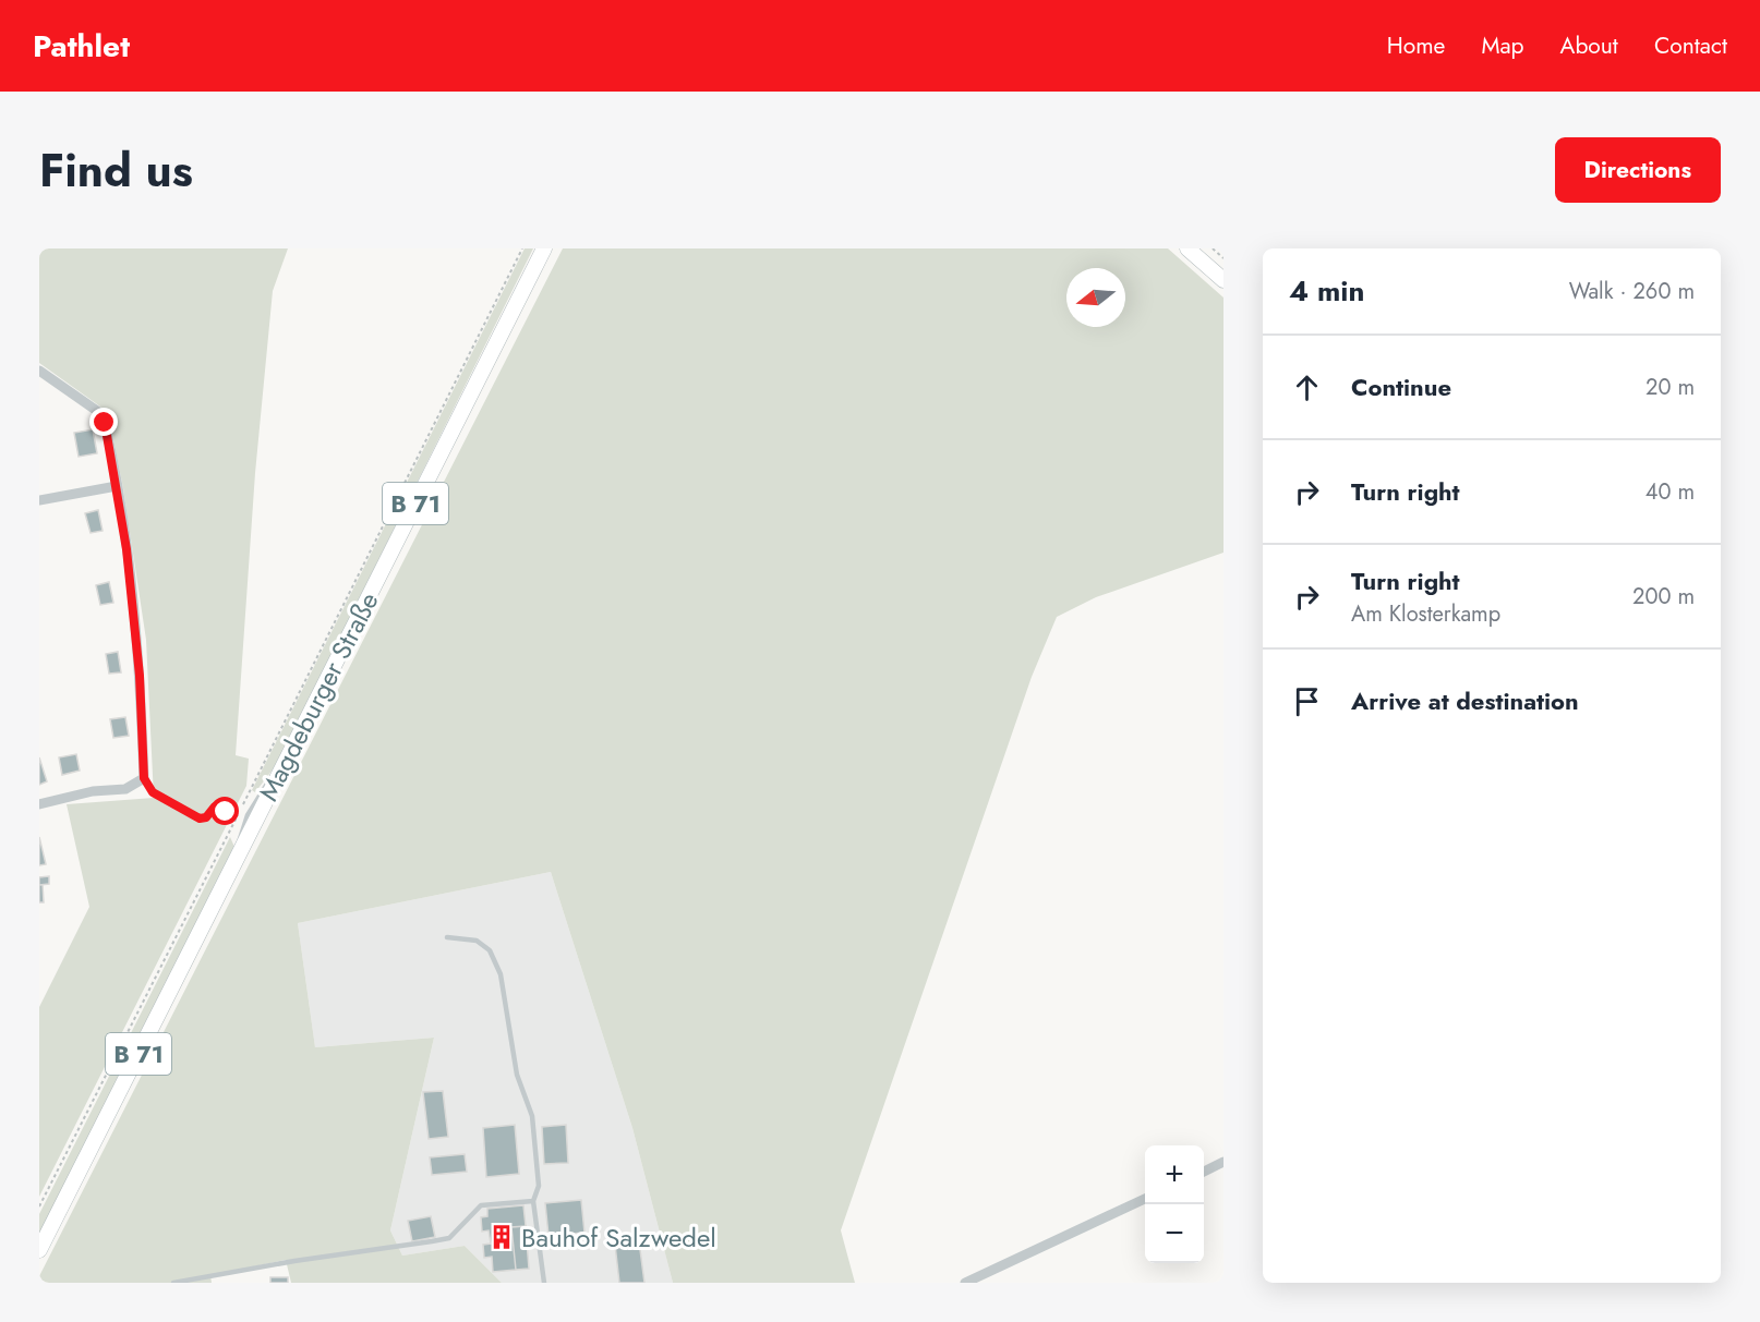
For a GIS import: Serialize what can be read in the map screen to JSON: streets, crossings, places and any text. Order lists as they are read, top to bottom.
{
  "streets": {
    "main road": ["B 71", "Magdeburger Straße"]
  },
  "places": {
    "building": ["Bauhof Salzwedel"]
  },
  "north": "left",
  "page": {
    "header": "Pathlet",
    "nav": [
      "Home",
      "Map",
      "About",
      "Contact"
    ],
    "title": "Find us",
    "buttons": "Directions",
    "heading": ["4 min", "Walk · 260 m"],
    "list": [
      ["Continue", "20 m"],
      ["Turn right", "40 m"],
      ["Turn right", "Am Klosterkamp", "200 m"],
      "Arrive at destination"
    ],
    "map_buttons": ["+", "−"]
  }
}
